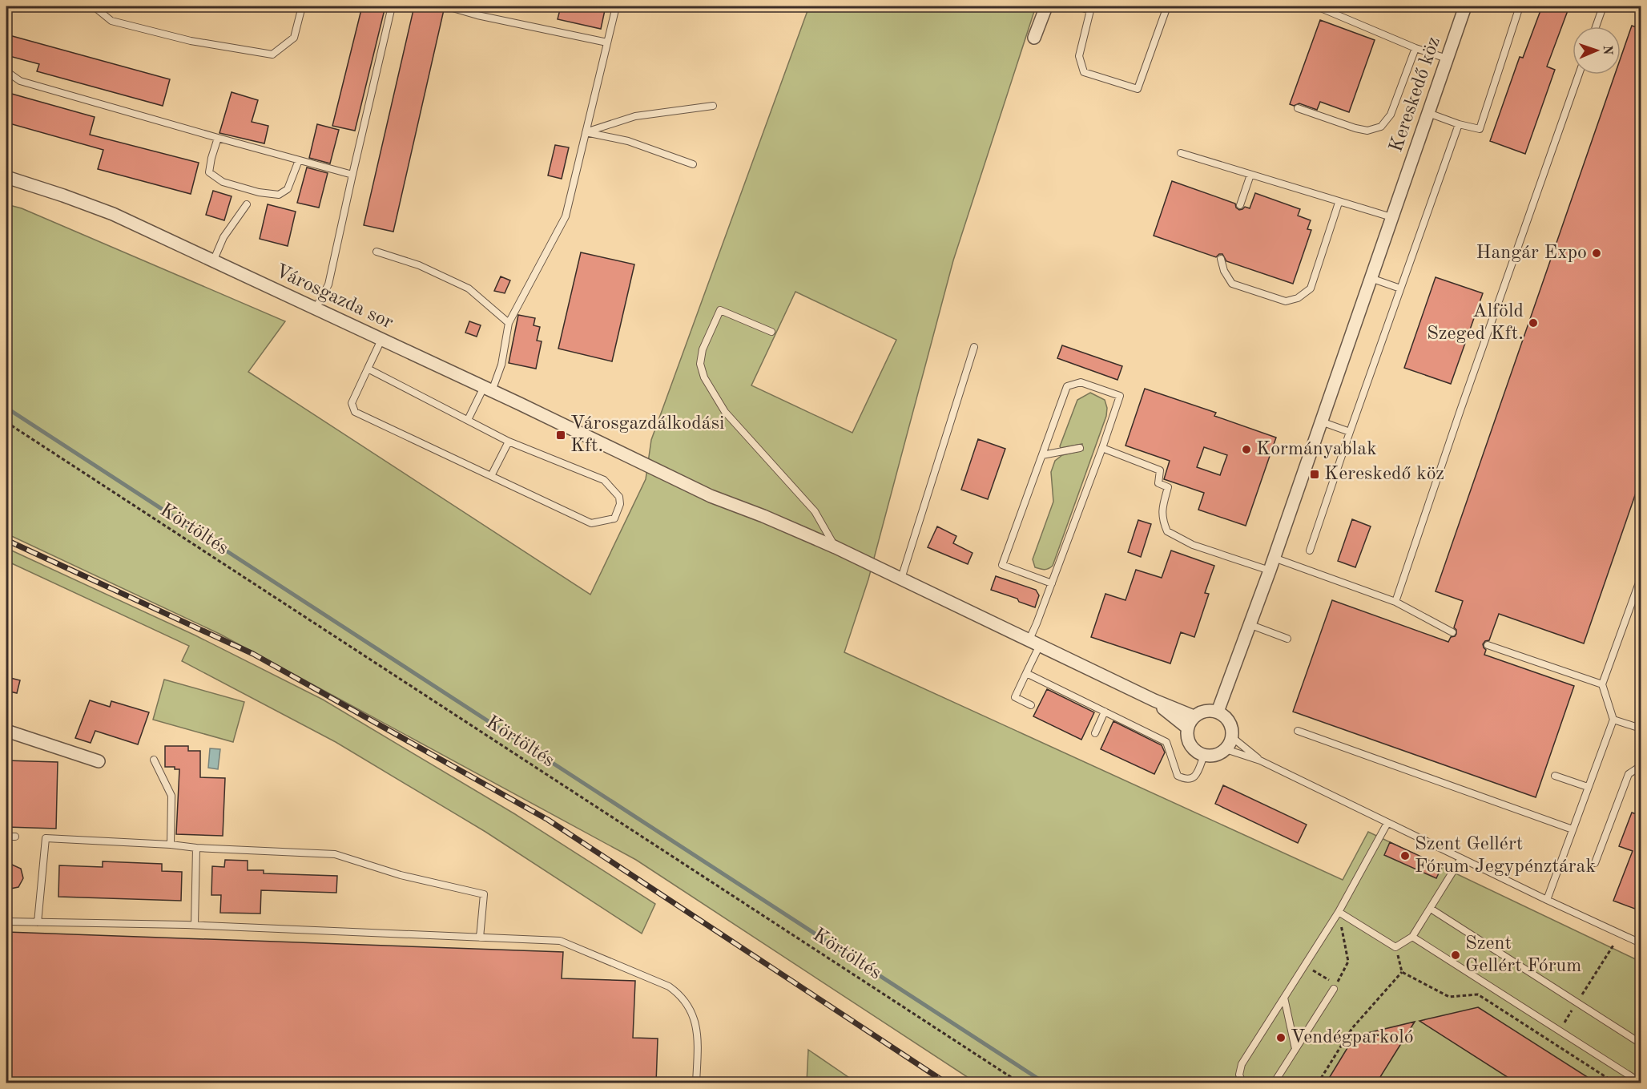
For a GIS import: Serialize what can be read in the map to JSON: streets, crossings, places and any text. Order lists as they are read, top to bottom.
{
  "streets": {
    "street": ["Kereskedő köz", "Városgazda sor"],
    "path": ["Körtöltés"]
  },
  "crossings": [
    ["Kereskedő köz", "Városgazda sor"]
  ],
  "places": {
    "other": [
      "Hangár Expo",
      "Alföld Szeged Kft.",
      "Kormányablak",
      "Szent Gellért Fórum Jegypénztárak",
      "Szent Gellért Fórum",
      "Vendégparkoló"
    ],
    "transit": ["Városgazdálkodási Kft.", "Kereskedő köz"]
  },
  "north": "right"
}
